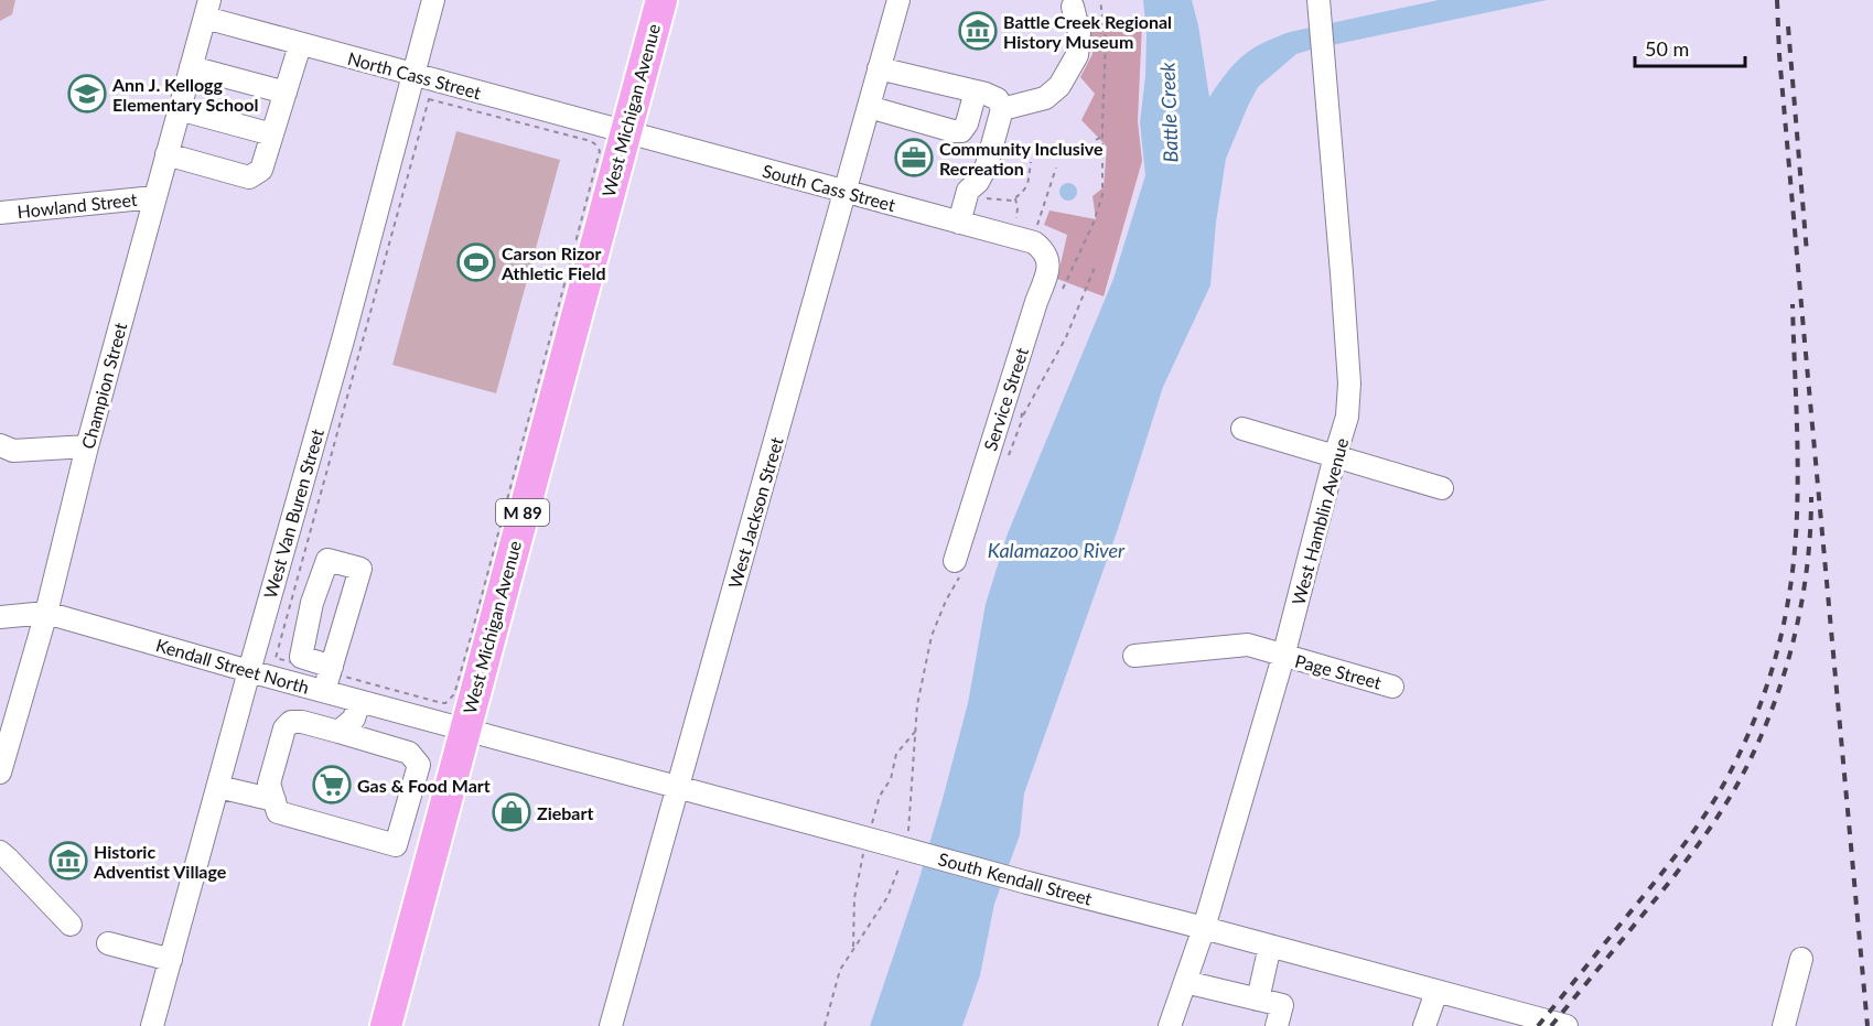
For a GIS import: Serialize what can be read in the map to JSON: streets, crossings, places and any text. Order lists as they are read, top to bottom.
{
  "streets": {
    "highway": ["West Michigan Avenue", "M 89"],
    "street": [
      "North Cass Street",
      "South Cass Street",
      "Howland Street",
      "Champion Street",
      "Service Street",
      "West Jackson Street",
      "West Van Buren Street",
      "West Hamblin Avenue",
      "Kendall Street North",
      "Page Street",
      "South Kendall Street"
    ]
  },
  "crossings": [
    ["North Cass Street", "West Michigan Avenue"],
    ["North Cass Street", "South Cass Street"],
    ["North Cass Street", "Champion Street"],
    ["North Cass Street", "West Van Buren Street"],
    ["West Michigan Avenue", "South Cass Street"],
    ["West Michigan Avenue", "Kendall Street North"],
    ["West Michigan Avenue", "South Kendall Street"],
    ["South Cass Street", "Service Street"],
    ["South Cass Street", "West Jackson Street"],
    ["Howland Street", "Champion Street"],
    ["Champion Street", "Kendall Street North"],
    ["West Jackson Street", "South Kendall Street"],
    ["West Van Buren Street", "Kendall Street North"],
    ["West Hamblin Avenue", "Page Street"],
    ["West Hamblin Avenue", "South Kendall Street"],
    ["Kendall Street North", "South Kendall Street"]
  ],
  "water": ["Battle Creek", "Kalamazoo River"],
  "places": {
    "museum": ["Battle Creek Regional History Museum", "Historic Adventist Village"],
    "school or university": ["Ann J. Kellogg Elementary School"],
    "office": ["Community Inclusive Recreation"],
    "sports": ["Carson Rizor Athletic Field"],
    "supermarket": ["Gas & Food Mart"],
    "shop": ["Ziebart"]
  },
  "scale_bar": "50 m"
}
